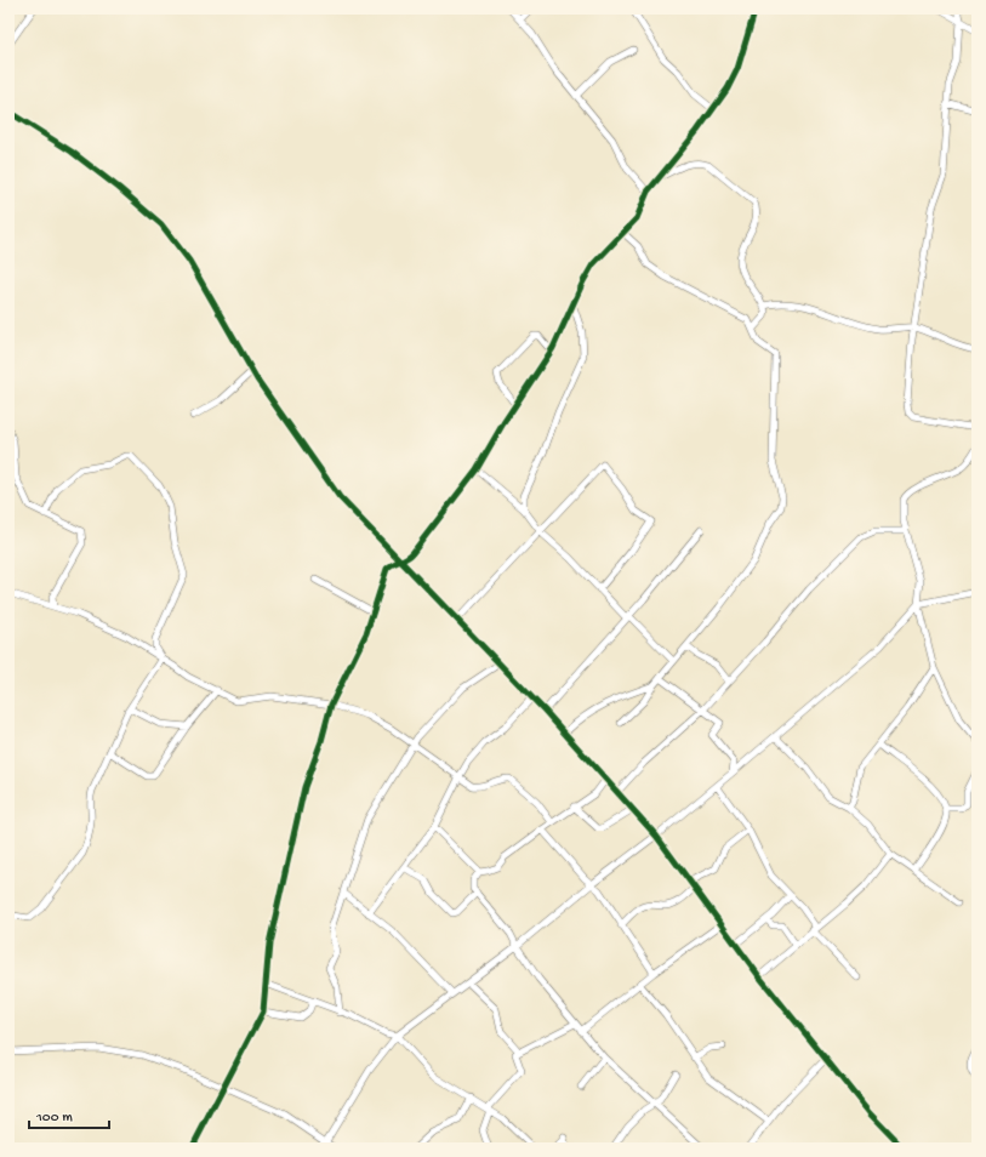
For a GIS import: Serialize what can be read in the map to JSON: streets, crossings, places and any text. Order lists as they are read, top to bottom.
{
  "scale_bar": "100 m"
}
